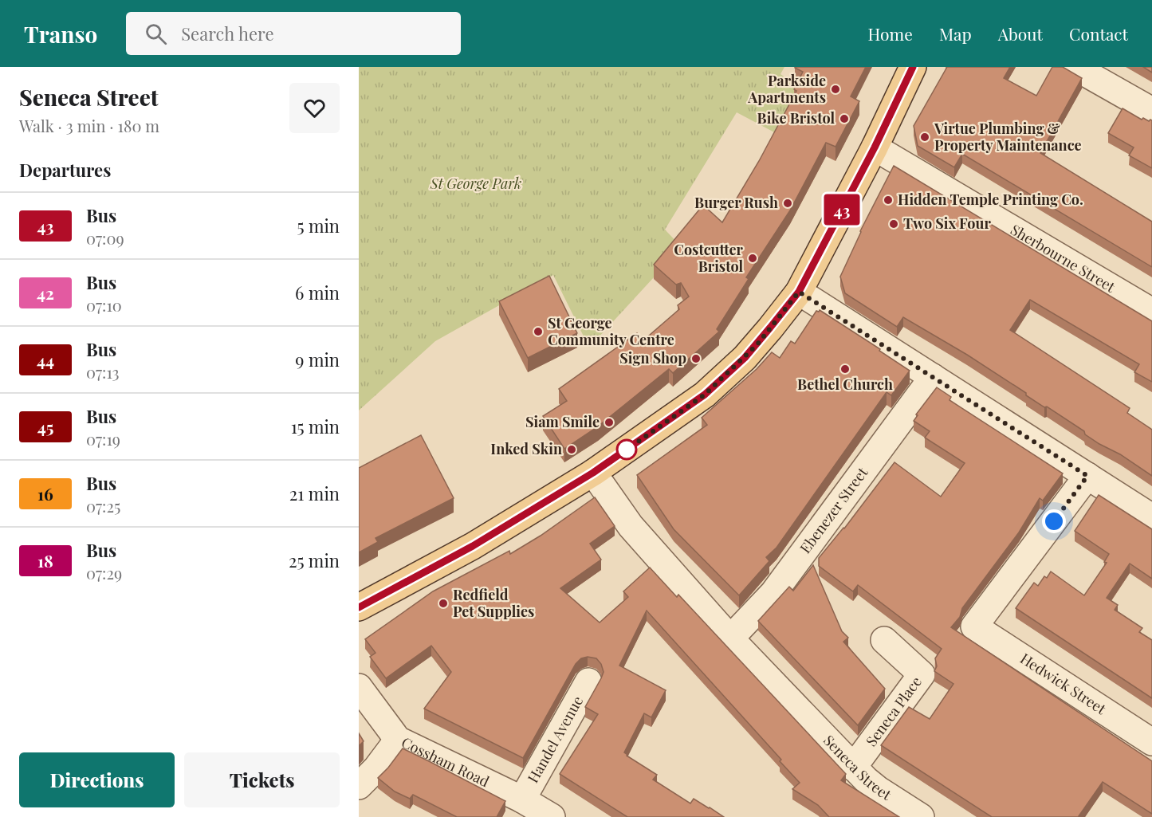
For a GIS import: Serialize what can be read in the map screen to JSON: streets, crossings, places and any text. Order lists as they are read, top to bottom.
{
  "streets": {
    "street": [
      "Sherbourne Street",
      "Ebenezer Street",
      "Hedwick Street",
      "Seneca Place",
      "Handel Avenue",
      "Cossham Road",
      "Seneca Street"
    ]
  },
  "crossings": [
    ["Ebenezer Street", "Seneca Street"],
    ["Seneca Place", "Seneca Street"],
    ["Handel Avenue", "Cossham Road"]
  ],
  "parks": ["St George Park"],
  "places": [
    "Parkside Apartments",
    "Bike Bristol",
    "Virtue Plumbing & Property Maintenance",
    "Hidden Temple Printing Co.",
    "Burger Rush",
    "Two Six Four",
    "Costcutter Bristol",
    "St George Community Centre",
    "Sign Shop",
    "Bethel Church",
    "Siam Smile",
    "Inked Skin",
    "Redfield Pet Supplies"
  ],
  "lines": ["bus line 43"],
  "page": {
    "header": "Transo",
    "search": "Search here",
    "nav": [
      "Home",
      "Map",
      "About",
      "Contact"
    ],
    "heading": [
      ["Seneca Street", "Walk · 3 min · 180 m"],
      "Departures"
    ],
    "on_map": "43",
    "list": [
      {
        "mark": "43",
        "name": "Bus",
        "note": "07:09",
        "value": "5 min"
      },
      {
        "mark": "42",
        "name": "Bus",
        "note": "07:10",
        "value": "6 min"
      },
      {
        "mark": "44",
        "name": "Bus",
        "note": "07:13",
        "value": "9 min"
      },
      {
        "mark": "45",
        "name": "Bus",
        "note": "07:19",
        "value": "15 min"
      },
      {
        "mark": "16",
        "name": "Bus",
        "note": "07:25",
        "value": "21 min"
      },
      {
        "mark": "18",
        "name": "Bus",
        "note": "07:29",
        "value": "25 min"
      }
    ],
    "buttons": ["Directions", "Tickets"]
  }
}
